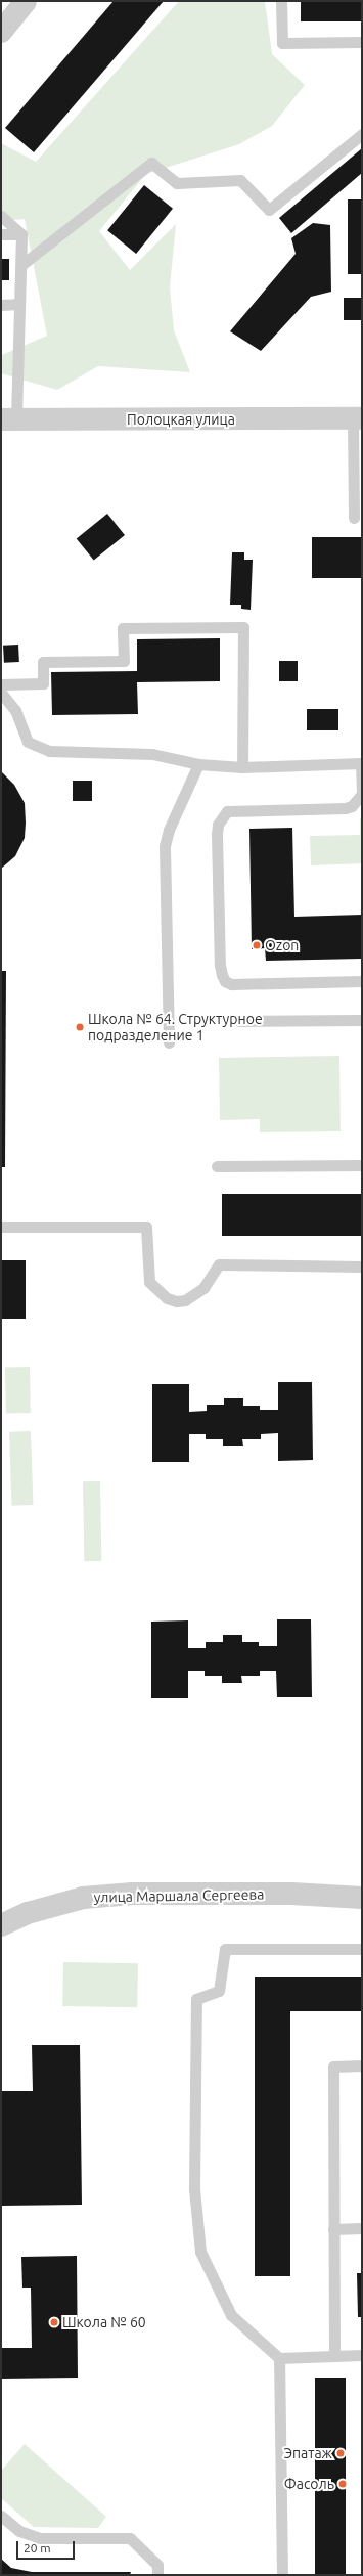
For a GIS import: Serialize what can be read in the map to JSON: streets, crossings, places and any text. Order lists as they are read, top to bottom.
{
  "streets": {
    "street": ["Полоцкая улица", "улица Маршала Сергеева"]
  },
  "places": [
    "Ozon",
    "Школа № 64. Структурное подразделение 1",
    "Школа № 60",
    "Эпатаж",
    "Фасоль"
  ],
  "scale_bar": "20 m"
}
